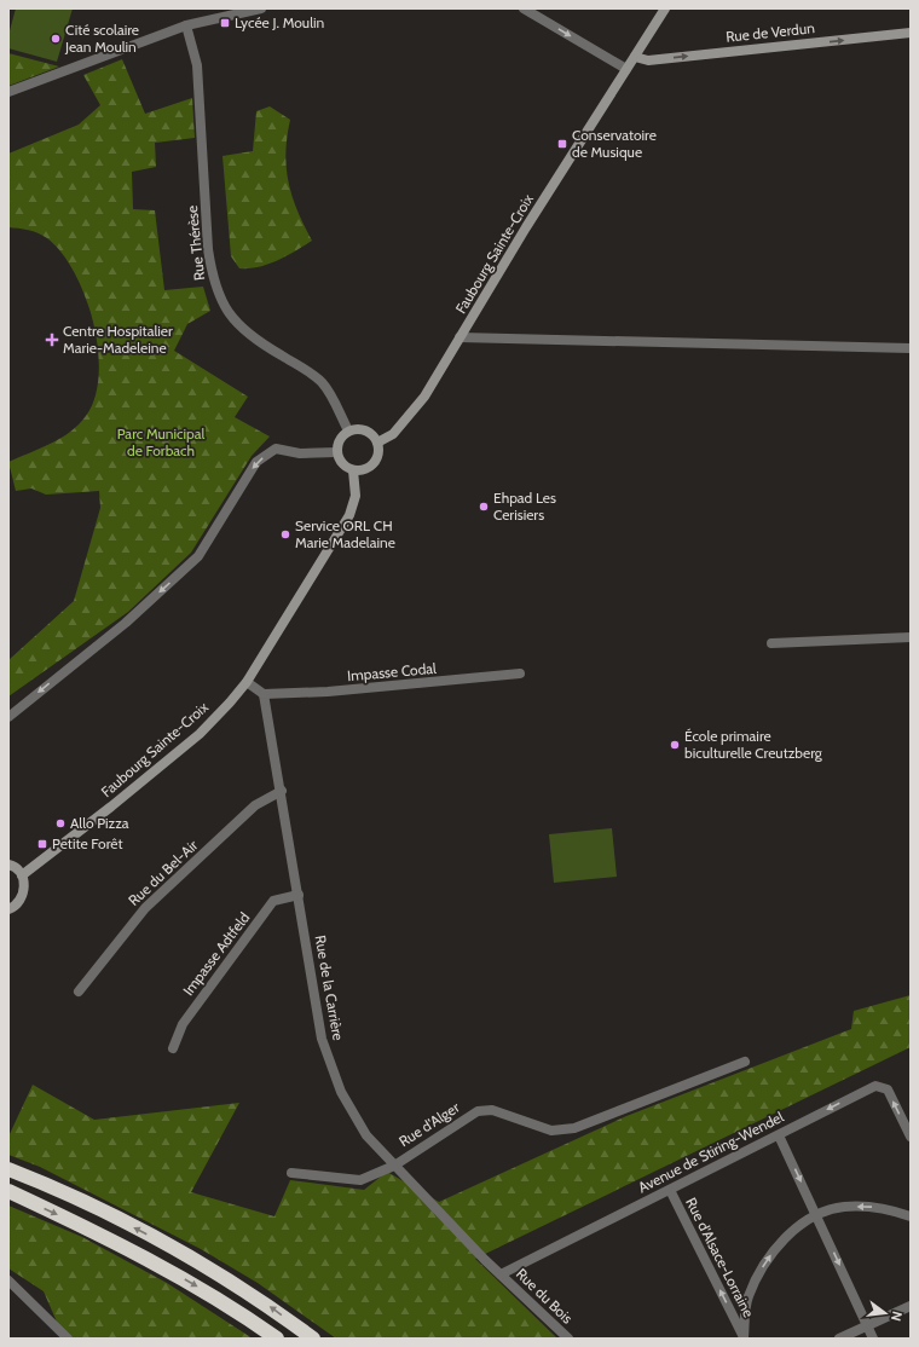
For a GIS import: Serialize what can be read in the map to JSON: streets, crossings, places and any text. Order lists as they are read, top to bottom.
{
  "streets": {
    "main road": ["Rue de Verdun", "Faubourg Sainte-Croix"],
    "street": [
      "Rue Thérèse",
      "Impasse Codal",
      "Rue du Bel-Air",
      "Impasse Adtfeld",
      "Rue de la Carrière",
      "Rue d'Alger",
      "Avenue de Stiring-Wendel",
      "Rue d'Alsace-Lorraine",
      "Rue du Bois"
    ]
  },
  "crossings": [
    ["Rue de Verdun", "Faubourg Sainte-Croix"],
    ["Rue Thérèse", "Faubourg Sainte-Croix"],
    ["Impasse Codal", "Rue de la Carrière"],
    ["Rue du Bel-Air", "Rue de la Carrière"],
    ["Impasse Adtfeld", "Rue de la Carrière"],
    ["Rue de la Carrière", "Rue d'Alger"],
    ["Rue de la Carrière", "Avenue de Stiring-Wendel"],
    ["Rue de la Carrière", "Rue du Bois"],
    ["Avenue de Stiring-Wendel", "Rue d'Alsace-Lorraine"],
    ["Avenue de Stiring-Wendel", "Rue du Bois"]
  ],
  "one_way": ["Rue de Verdun", "Rue d'Alsace-Lorraine"],
  "parks": ["Parc Municipal de Forbach"],
  "places": {
    "transit": ["Lycée J. Moulin", "Conservatoire de Musique", "Petite Forêt"],
    "other": [
      "Cité scolaire Jean Moulin",
      "Ehpad Les Cerisiers",
      "Service ORL CH Marie Madelaine",
      "École primaire biculturelle Creutzberg",
      "Allo Pizza"
    ],
    "health": ["Centre Hospitalier Marie-Madeleine"]
  },
  "north": "right"
}
